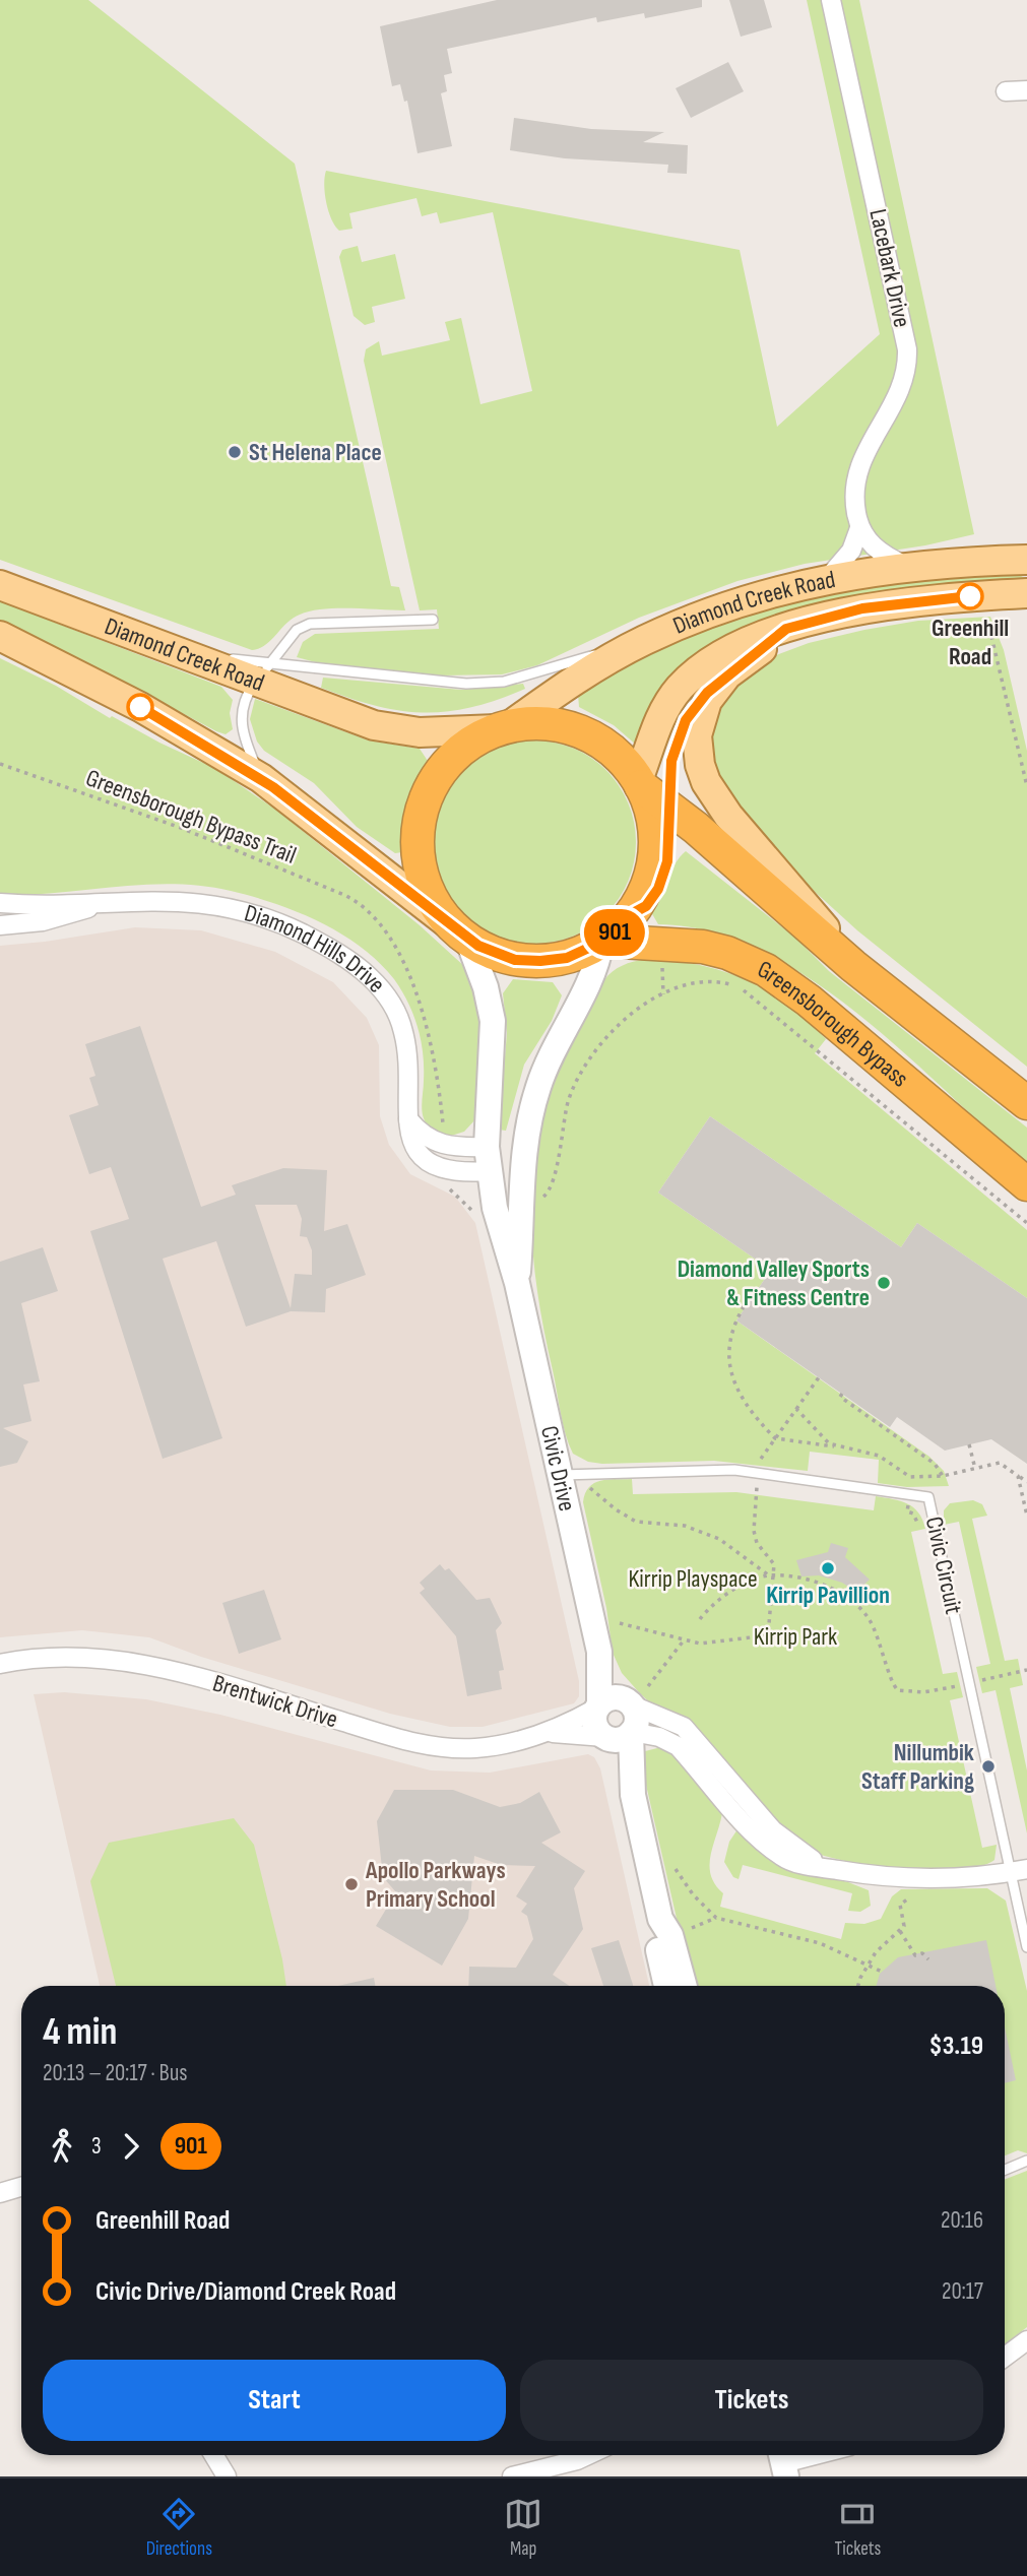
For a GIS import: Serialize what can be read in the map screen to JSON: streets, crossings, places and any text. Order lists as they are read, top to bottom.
{
  "streets": {
    "highway": ["Greensborough Bypass"],
    "main road": ["Diamond Creek Road"],
    "street": [
      "Lacebark Drive",
      "Diamond Hills Drive",
      "Civic Drive",
      "Brentwick Drive"
    ],
    "lane": ["Civic Circuit"],
    "path": ["Greensborough Bypass Trail"]
  },
  "crossings": [
    ["Lacebark Drive", "Diamond Creek Road"],
    ["Diamond Creek Road", "Greensborough Bypass"],
    ["Diamond Creek Road", "Civic Drive"],
    ["Diamond Hills Drive", "Civic Drive"],
    ["Greensborough Bypass", "Civic Drive"],
    ["Civic Drive", "Civic Circuit"],
    ["Civic Drive", "Brentwick Drive"]
  ],
  "parks": ["Kirrip Playspace", "Kirrip Park"],
  "places": [
    "St Helena Place",
    "Greenhill Road",
    "Diamond Valley Sports & Fitness Centre",
    "Kirrip Pavillion",
    "Nillumbik Staff Parking",
    "Apollo Parkways Primary School"
  ],
  "lines": ["bus line 901"],
  "page": {
    "on_map": "901",
    "heading": ["4 min", "20:13 – 20:17 · Bus", "$3.19"],
    "legs": ["3", "901"],
    "list": [
      {
        "name": "Greenhill Road",
        "value": "20:16"
      },
      {
        "name": "Civic Drive/Diamond Creek Road",
        "value": "20:17"
      }
    ],
    "buttons": ["Start", "Tickets"],
    "tabs": ["Directions", "Map", "Tickets"]
  }
}
